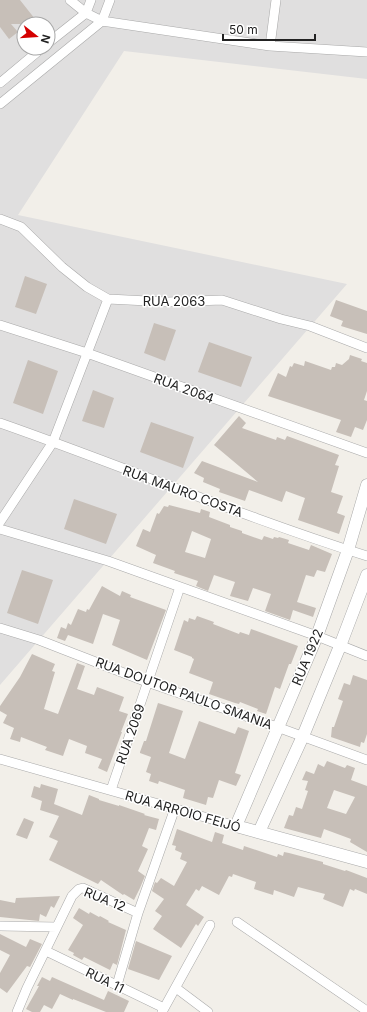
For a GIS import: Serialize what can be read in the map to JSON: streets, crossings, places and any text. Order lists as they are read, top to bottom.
{
  "streets": {
    "street": [
      "RUA 2063",
      "RUA 2064",
      "RUA MAURO COSTA",
      "RUA 1922",
      "RUA DOUTOR PAULO SMANIA",
      "RUA 2069",
      "RUA ARROIO FEIJÓ",
      "RUA 12",
      "RUA 11"
    ]
  },
  "crossings": [
    ["RUA MAURO COSTA", "RUA 1922"],
    ["RUA 1922", "RUA DOUTOR PAULO SMANIA"],
    ["RUA 1922", "RUA ARROIO FEIJÓ"],
    ["RUA DOUTOR PAULO SMANIA", "RUA 2069"],
    ["RUA 2069", "RUA ARROIO FEIJÓ"],
    ["RUA ARROIO FEIJÓ", "RUA 12"],
    ["RUA 12", "RUA 11"]
  ],
  "scale_bar": "50 m",
  "north": "right"
}
